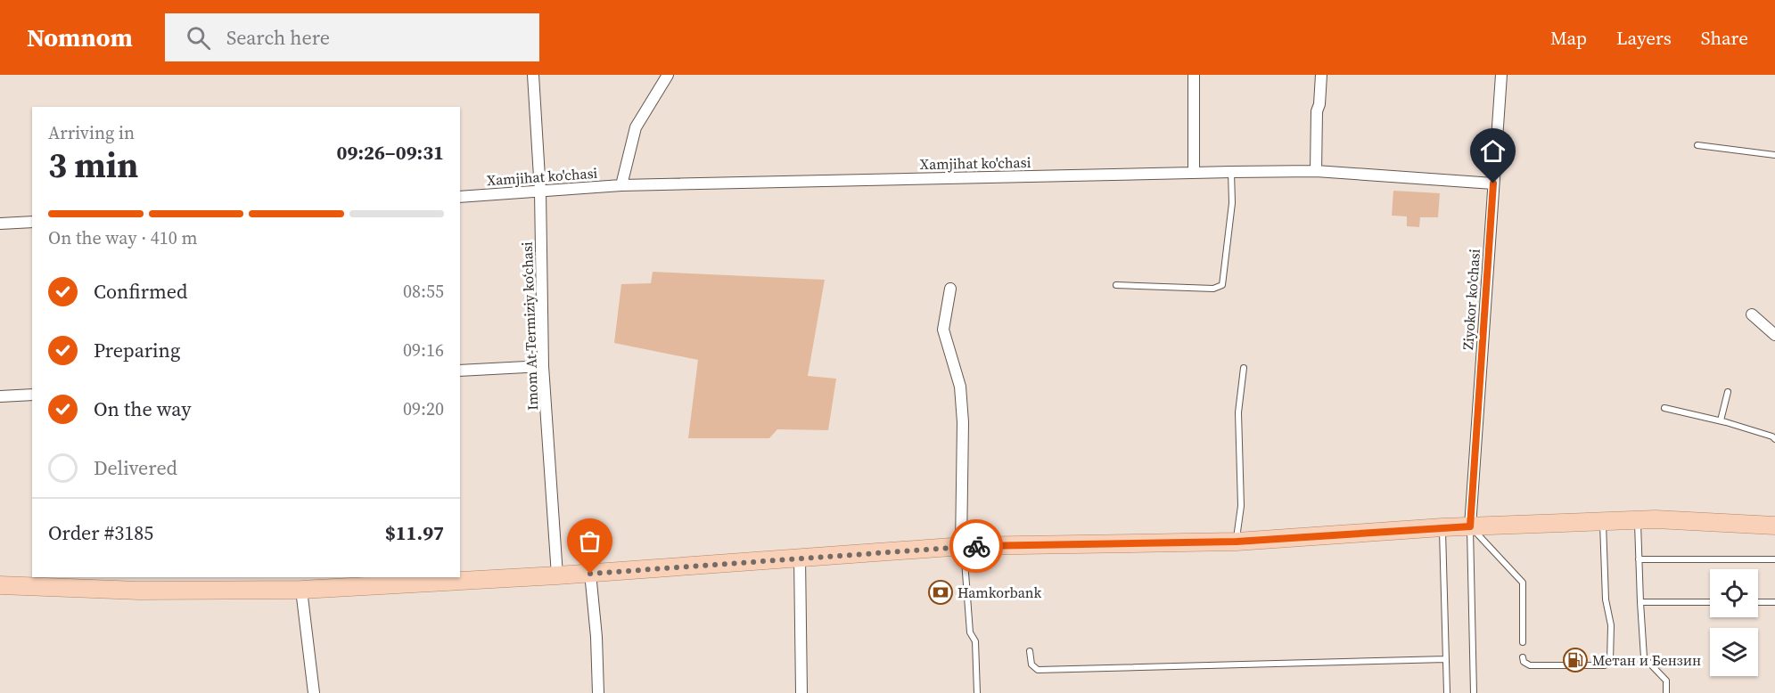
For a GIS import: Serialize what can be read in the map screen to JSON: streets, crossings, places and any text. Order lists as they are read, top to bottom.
{
  "streets": {
    "street": ["Xamjihat ko'chasi", "Ziyokor ko'chasi", "Imom At-Termiziy koʻchasi"]
  },
  "crossings": [
    ["Xamjihat ko'chasi", "Ziyokor ko'chasi"],
    ["Xamjihat ko'chasi", "Imom At-Termiziy koʻchasi"]
  ],
  "places": {
    "bank": ["Hamkorbank"],
    "fuel station": ["Метан и Бензин"]
  },
  "page": {
    "header": "Nomnom",
    "search": "Search here",
    "nav": ["Map", "Layers", "Share"],
    "heading": ["3 min", "Arriving in", "09:26–09:31"],
    "panel": ["Order #3185", "$11.97"],
    "bar": "On the way · 410 m",
    "list": [
      ["Confirmed", "08:55"],
      ["Preparing", "09:16"],
      ["On the way", "09:20"],
      "Delivered"
    ]
  }
}
